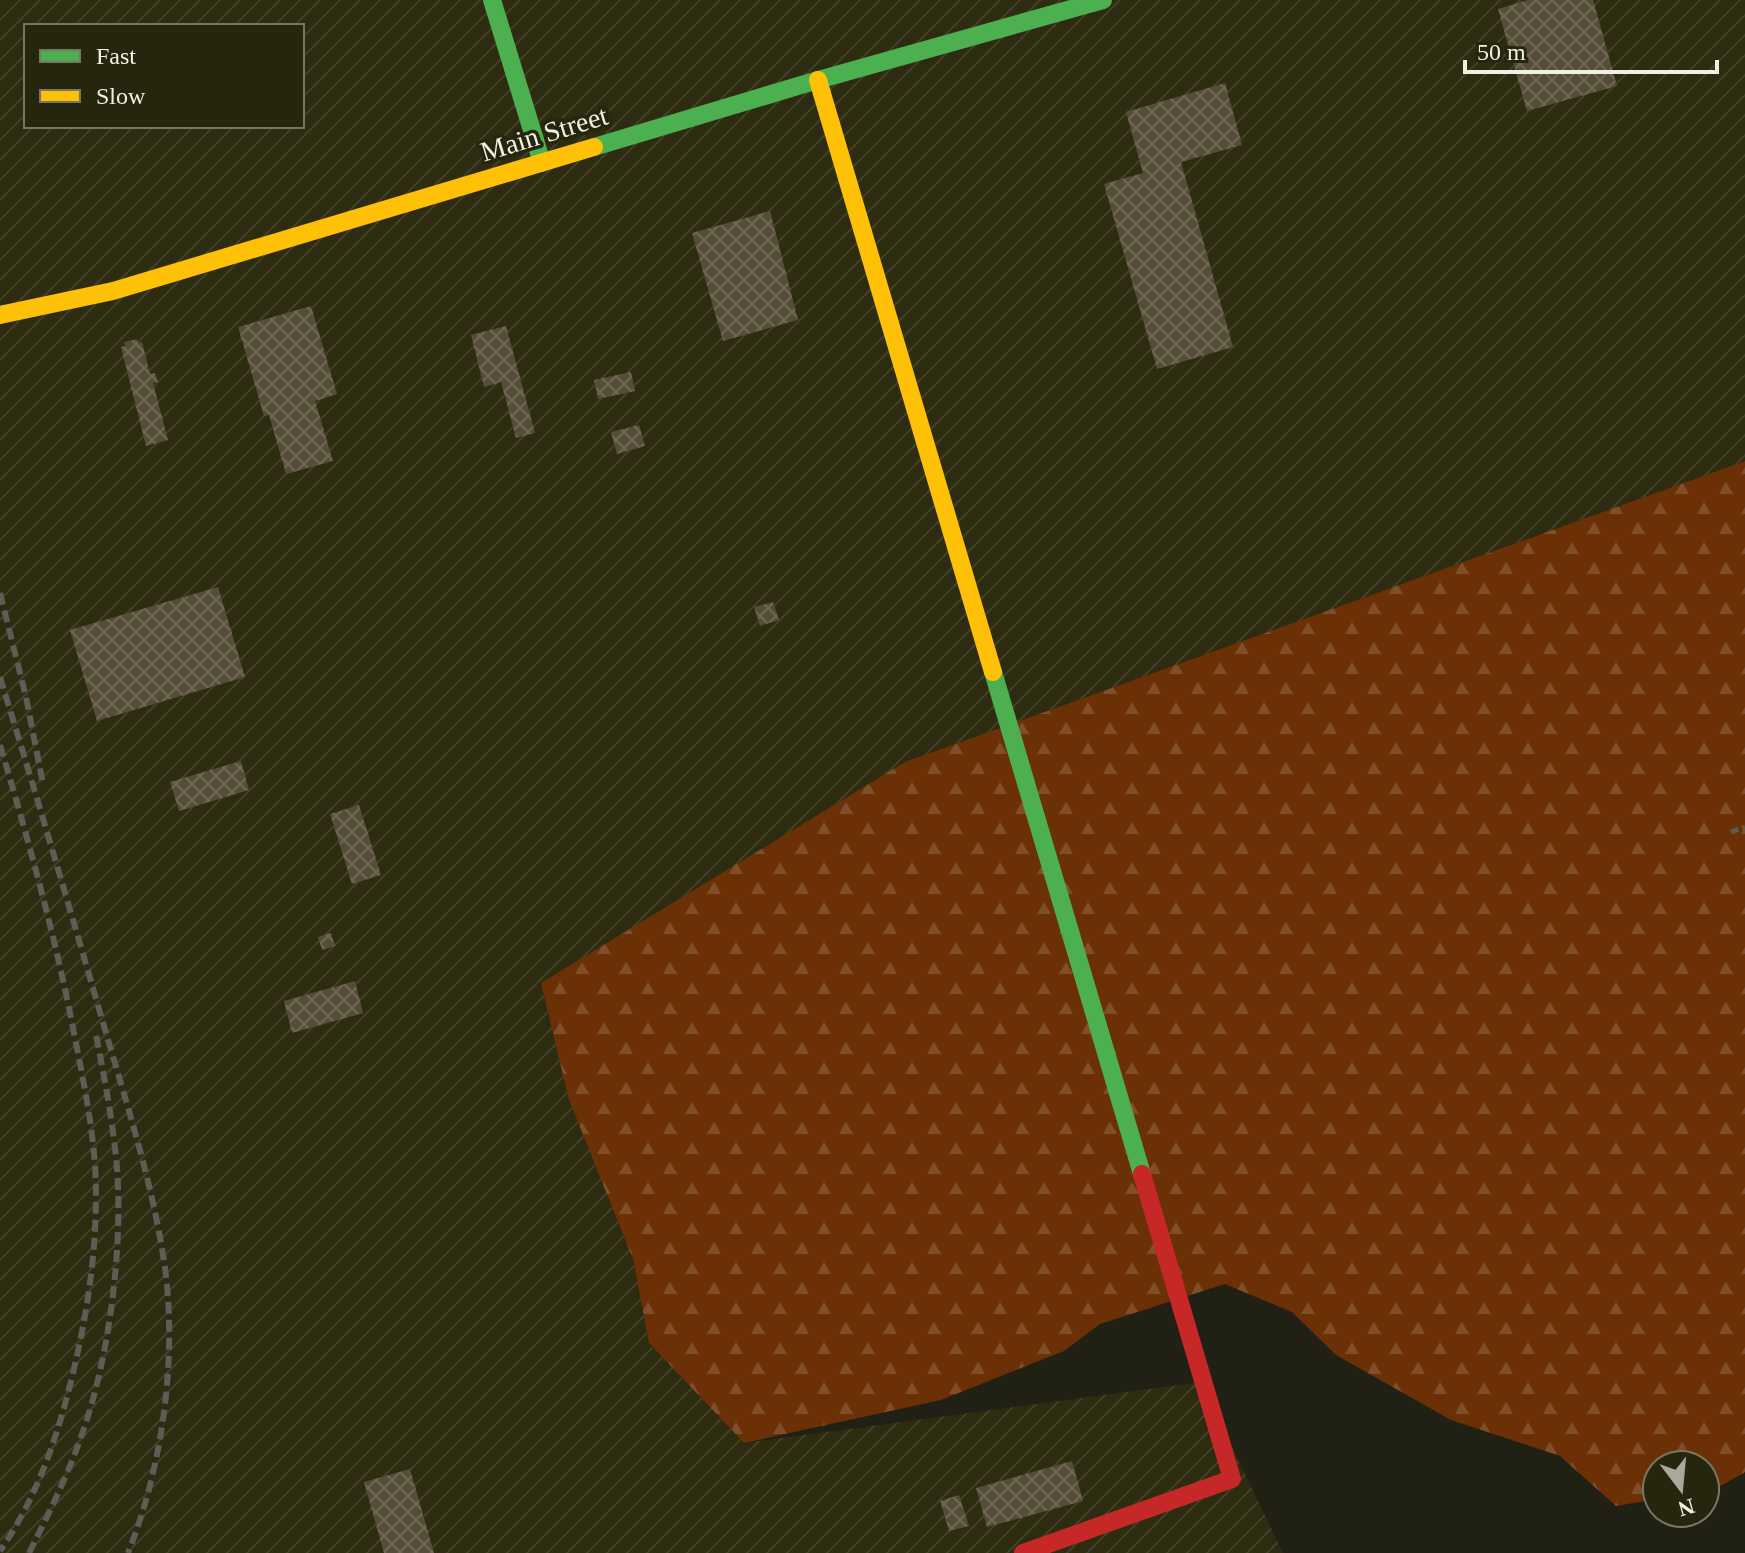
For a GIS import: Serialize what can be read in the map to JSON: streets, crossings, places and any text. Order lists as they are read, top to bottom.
{
  "streets": {
    "street": ["Main Street"]
  },
  "legend": ["Fast", "Slow"],
  "scale_bar": "50 m",
  "north": "bottom"
}
